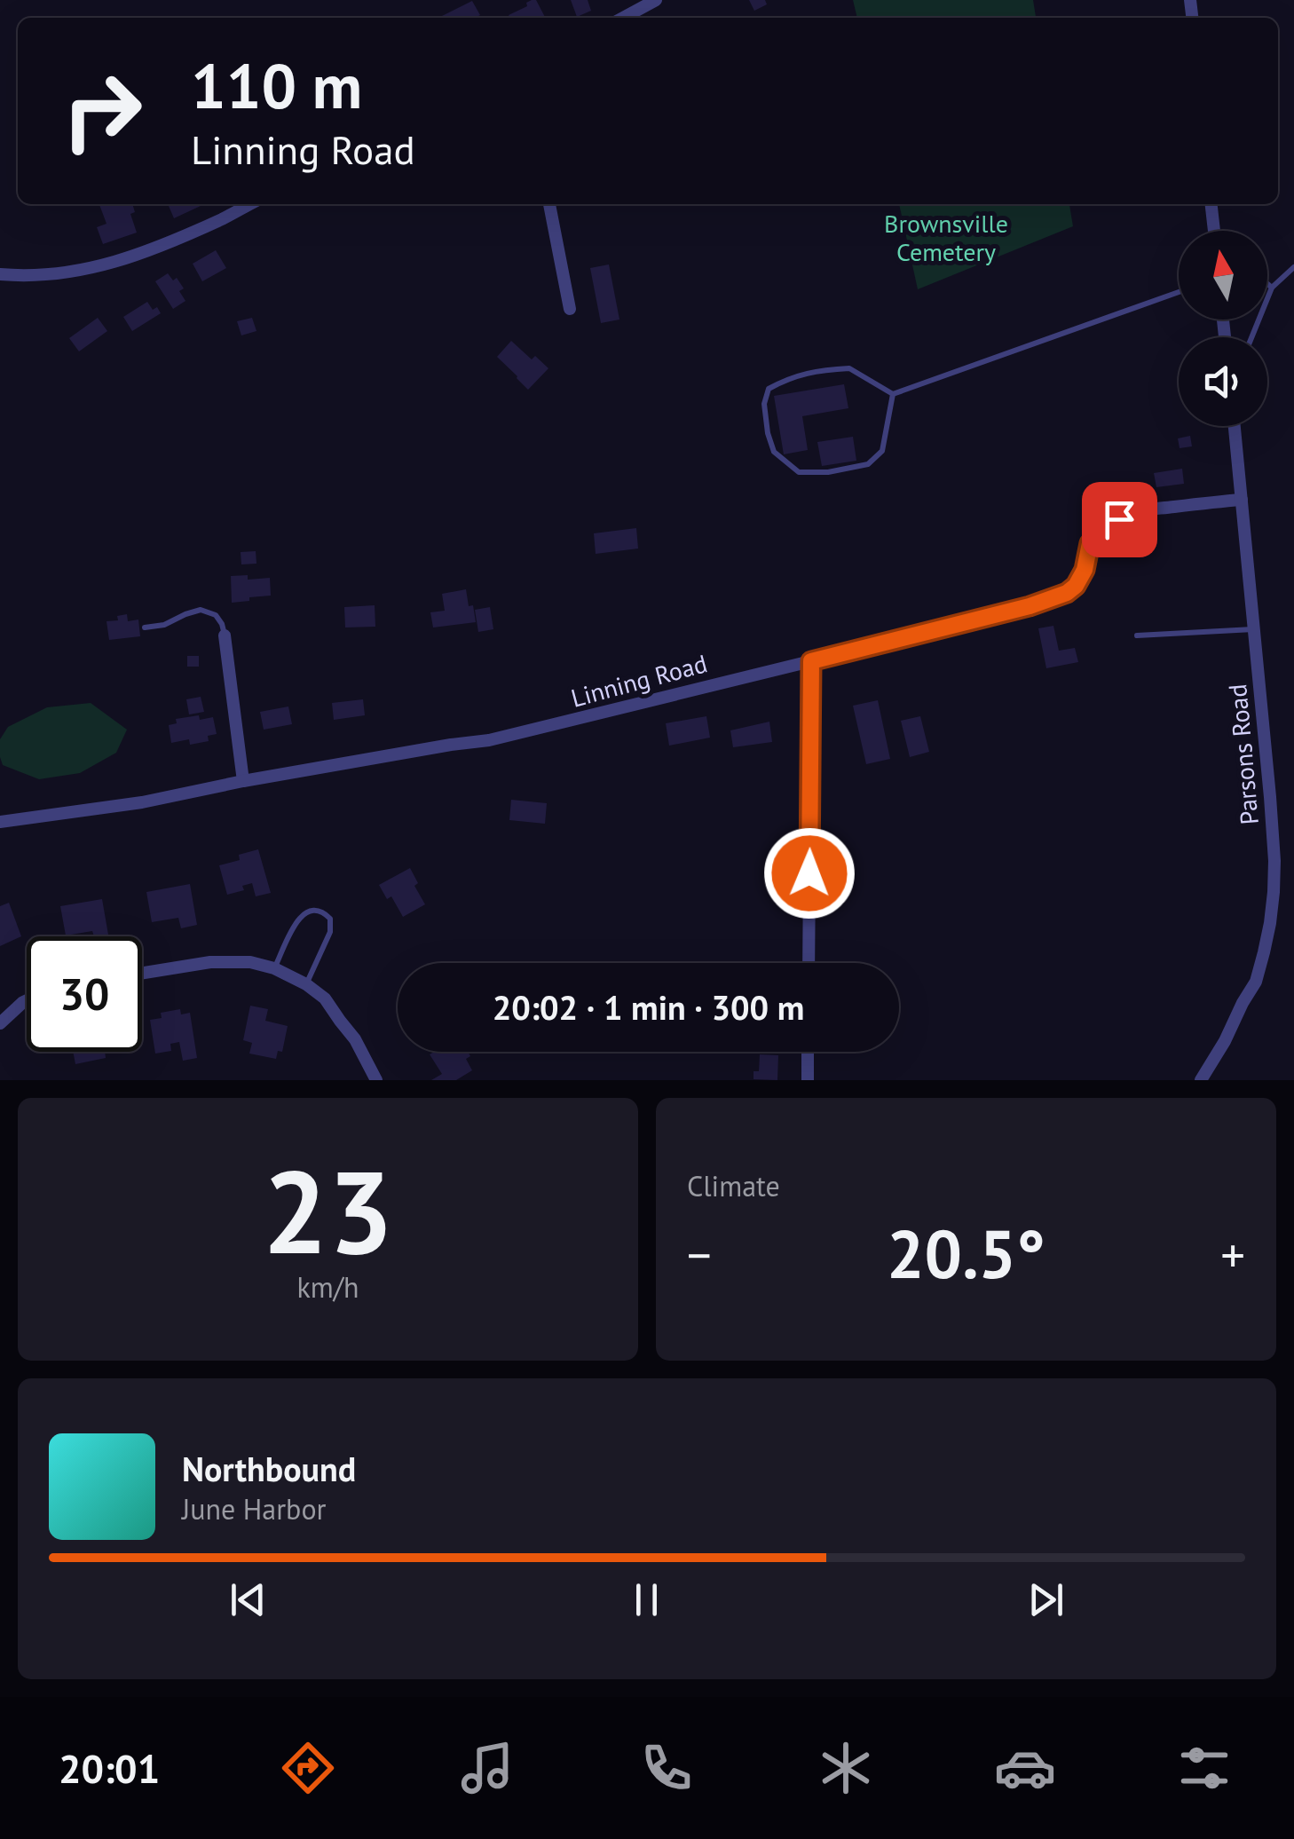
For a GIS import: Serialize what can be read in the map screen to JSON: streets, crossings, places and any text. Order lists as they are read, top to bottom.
{
  "streets": {
    "street": ["Linning Road", "Parsons Road"]
  },
  "crossings": [
    ["Linning Road", "Parsons Road"]
  ],
  "parks": ["Brownsville Cemetery"],
  "north": "top",
  "page": {
    "turn": ["110 m", "Linning Road"],
    "limit": "30",
    "trip": "20:02 · 1 min · 300 m",
    "tile": [
      ["23", "km/h"],
      "Climate"
    ],
    "heat": ["−", "20.5°", "+"],
    "song": ["Northbound", "June Harbor"],
    "tabs": "20:01"
  }
}
